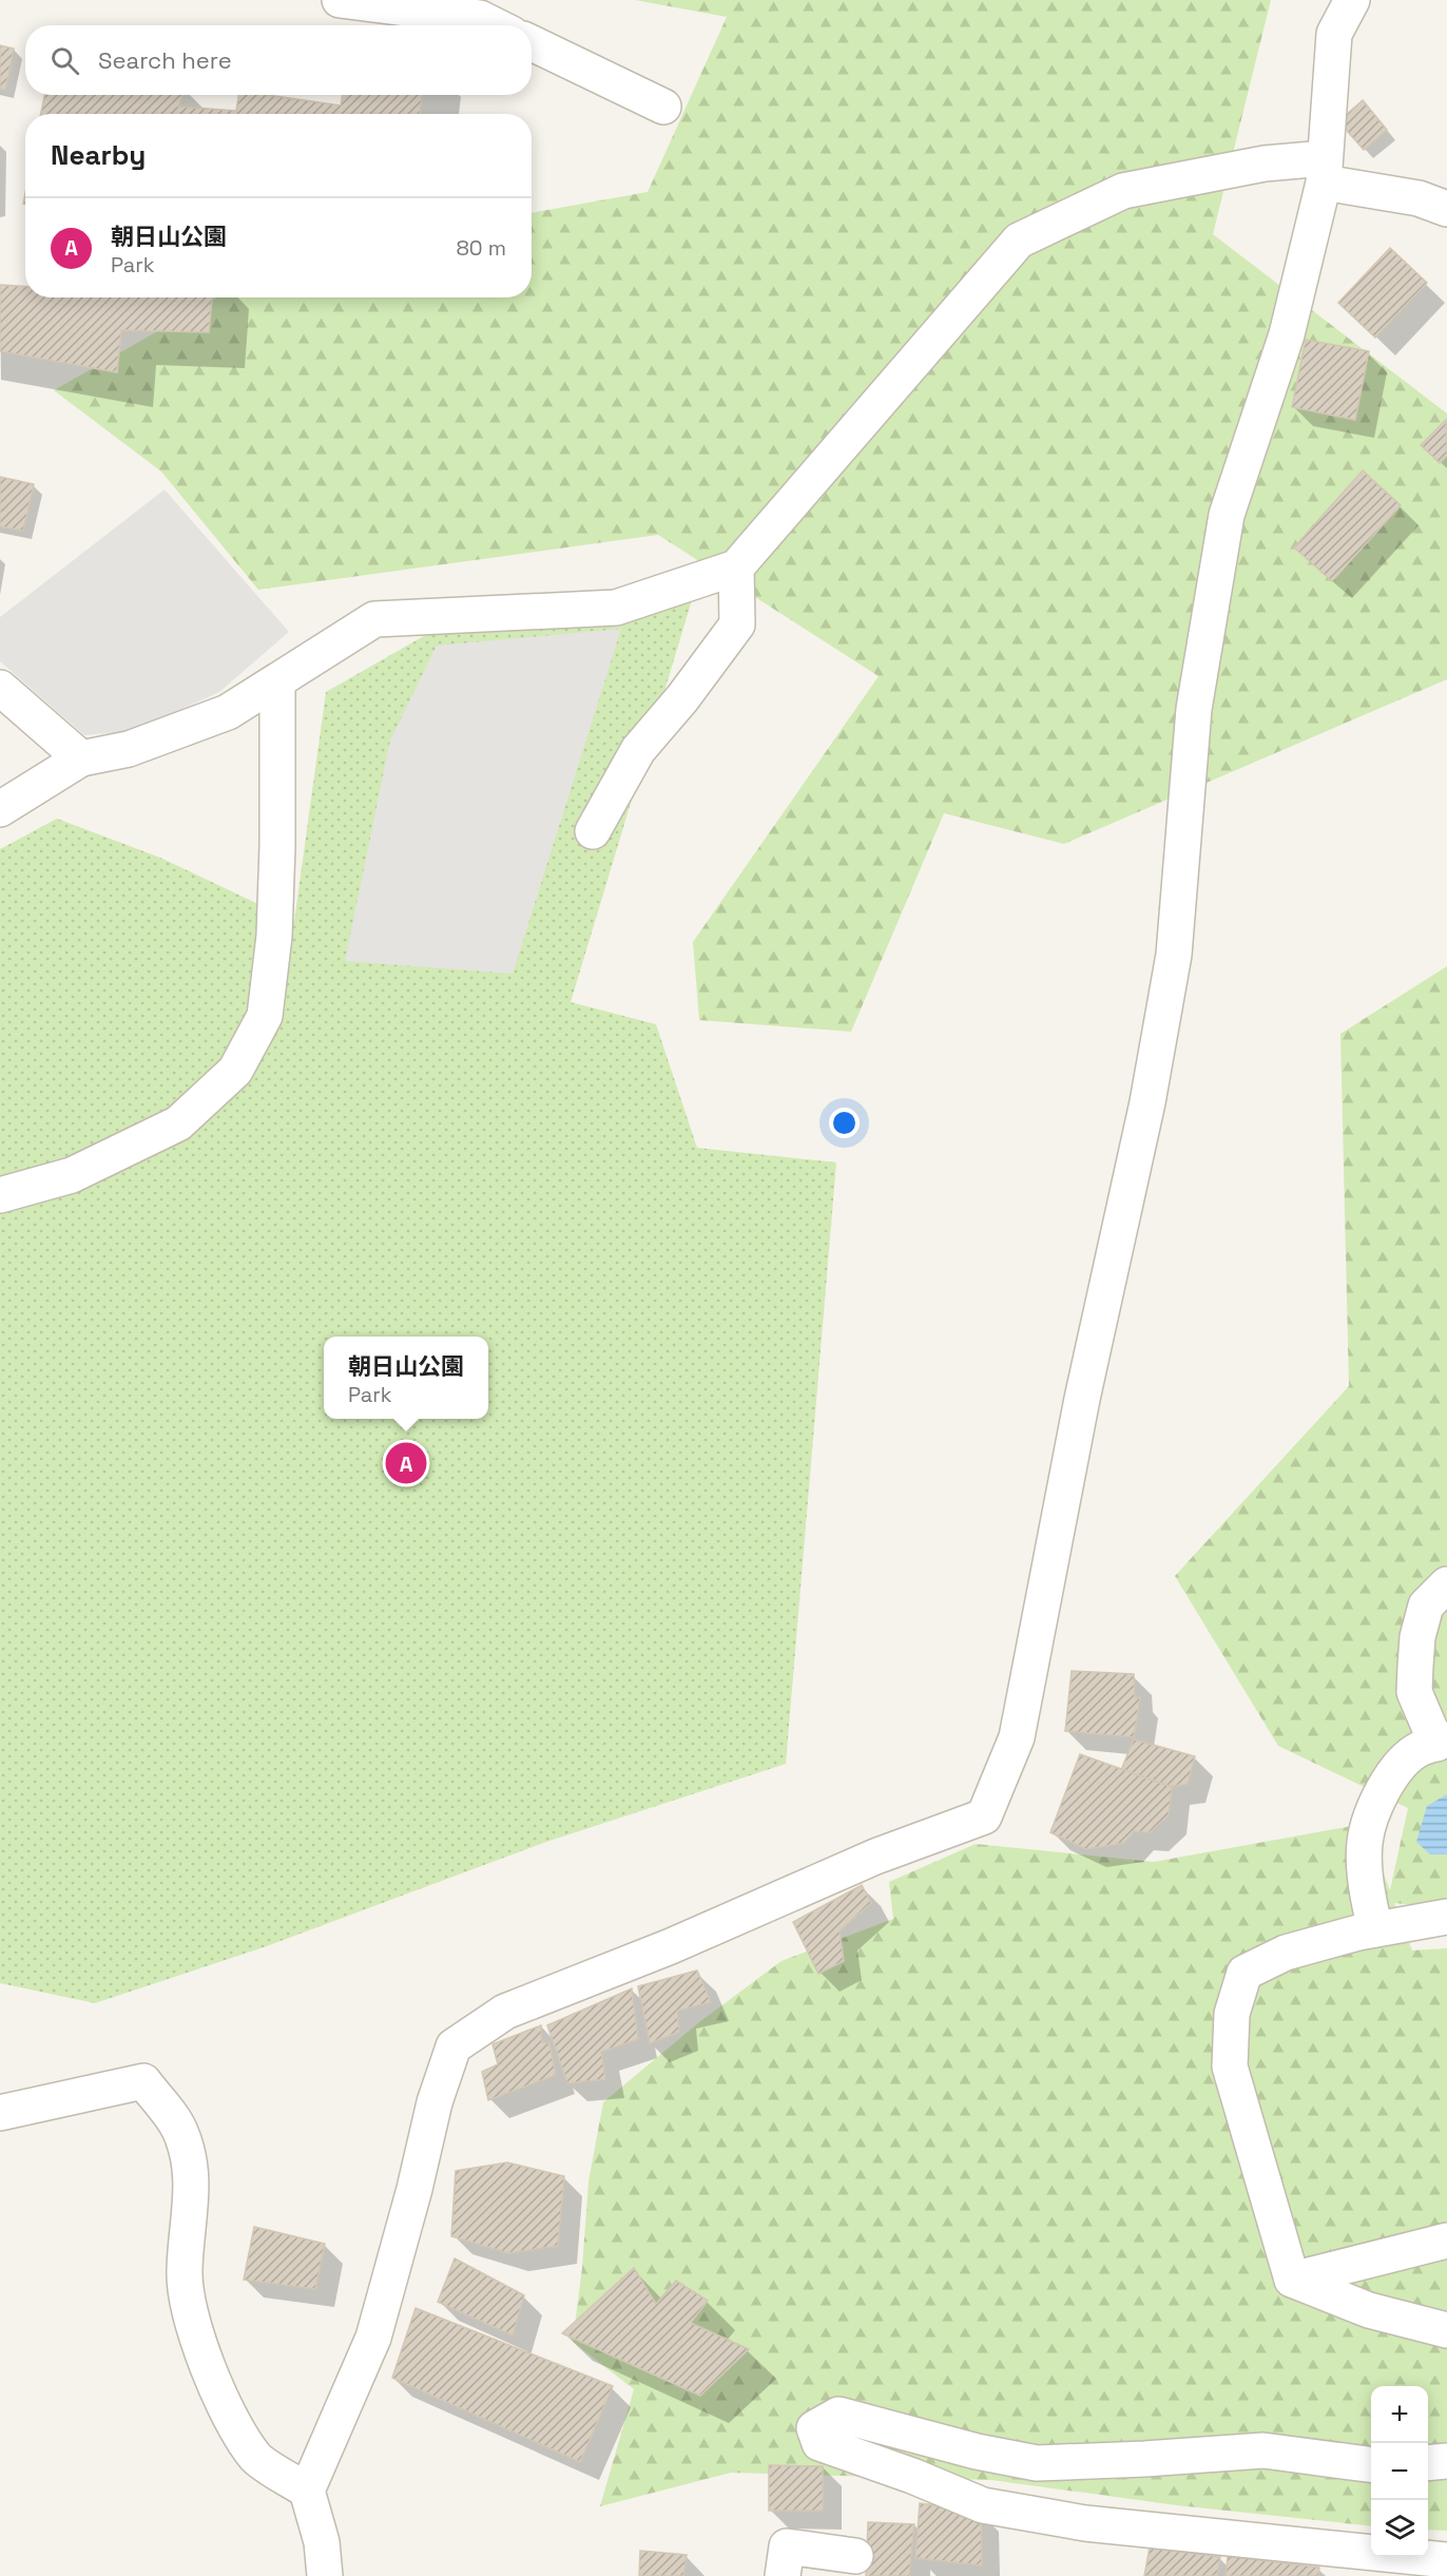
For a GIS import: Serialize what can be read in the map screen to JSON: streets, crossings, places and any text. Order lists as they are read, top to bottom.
{
  "page": {
    "search": "Search here",
    "heading": "Nearby",
    "list": [
      {
        "mark": "A",
        "name": "朝日山公園",
        "note": "Park",
        "value": "80 m"
      }
    ],
    "popup": ["朝日山公園", "Park"],
    "pins": "A",
    "map_buttons": ["+", "−"]
  }
}
